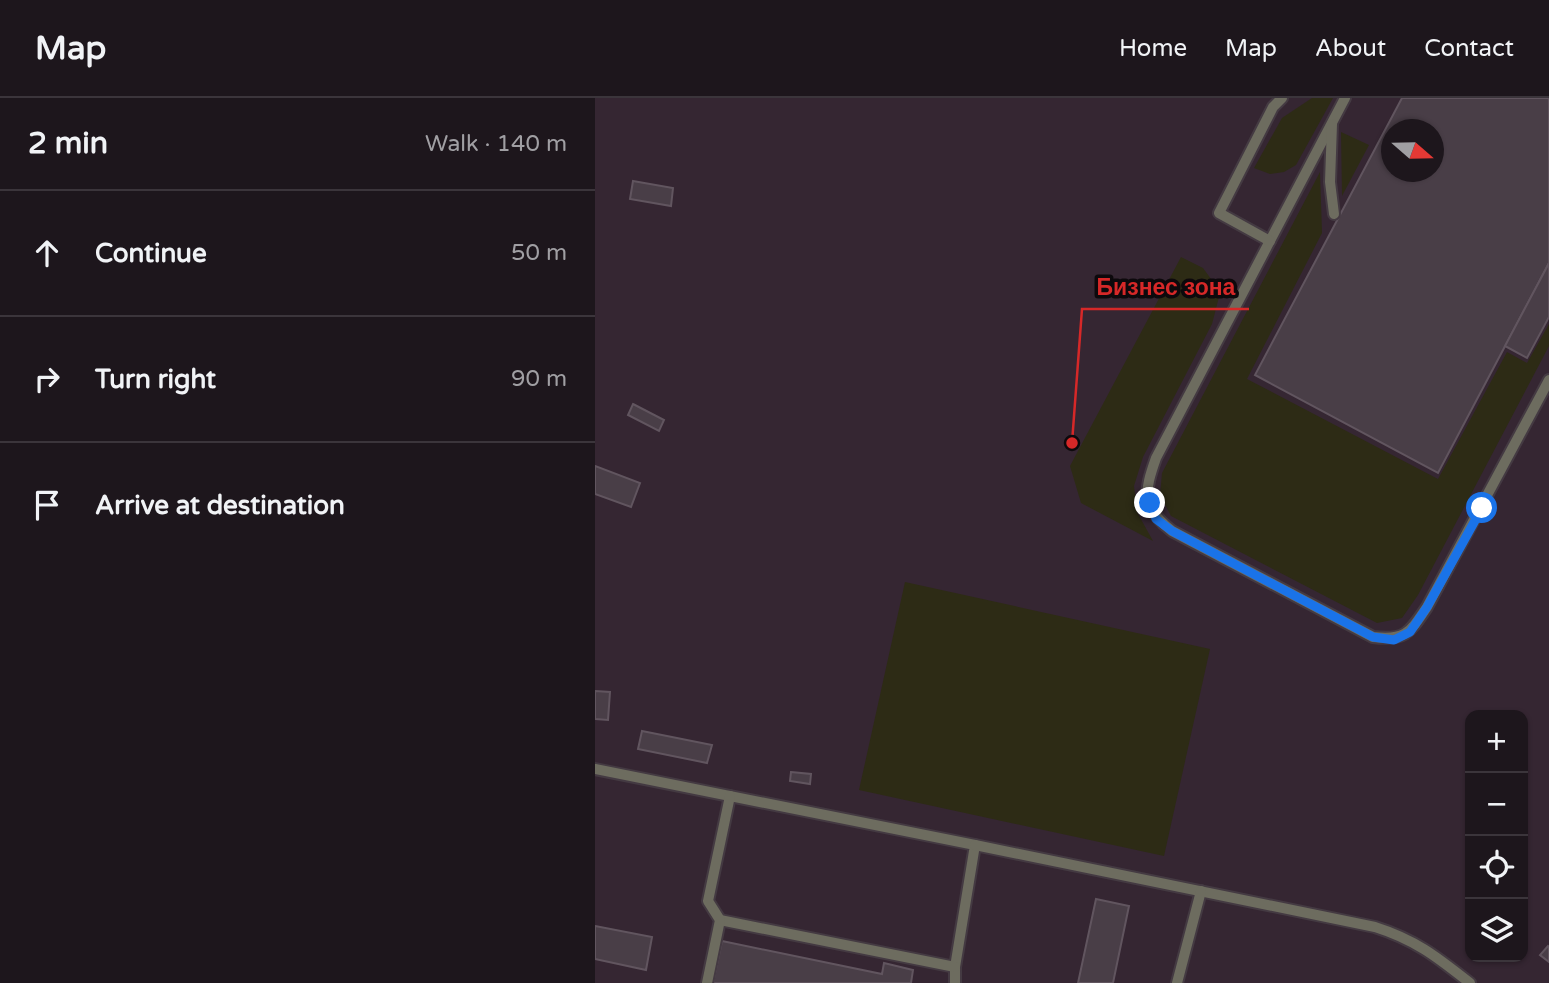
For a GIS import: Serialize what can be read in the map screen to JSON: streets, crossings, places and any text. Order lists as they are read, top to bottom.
{
  "places": ["Бизнес зона"],
  "north": "right",
  "page": {
    "header": "Map",
    "nav": [
      "Home",
      "Map",
      "About",
      "Contact"
    ],
    "heading": ["2 min", "Walk · 140 m"],
    "list": [
      ["Continue", "50 m"],
      ["Turn right", "90 m"],
      "Arrive at destination"
    ],
    "map_buttons": ["+", "−"]
  }
}
